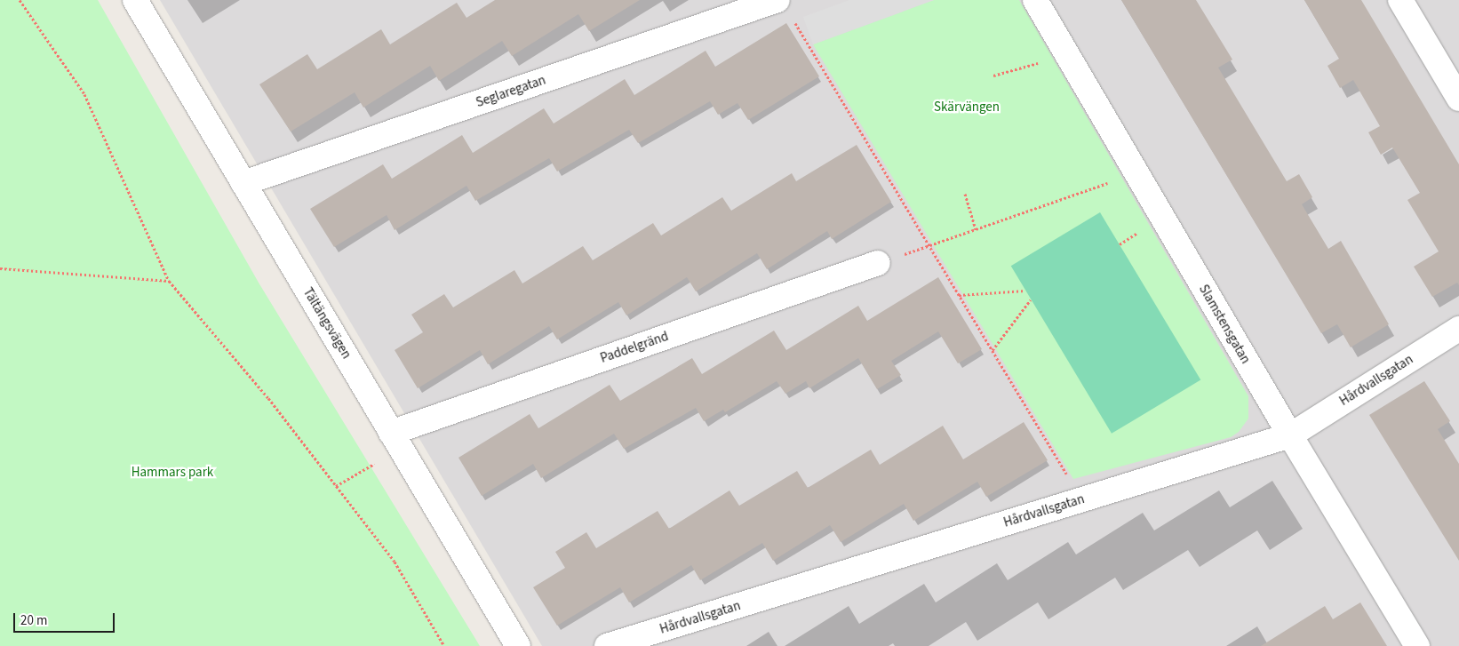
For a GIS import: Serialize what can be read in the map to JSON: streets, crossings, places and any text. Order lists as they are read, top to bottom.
{
  "streets": {
    "street": [
      "Seglaregatan",
      "Tältängsvägen",
      "Slamstensgatan",
      "Paddelgränd",
      "Hårdvallsgatan"
    ]
  },
  "crossings": [
    ["Seglaregatan", "Tältängsvägen"],
    ["Tältängsvägen", "Paddelgränd"],
    ["Slamstensgatan", "Hårdvallsgatan"]
  ],
  "parks": ["Skärvängen", "Hammars park"],
  "scale_bar": "20 m"
}
